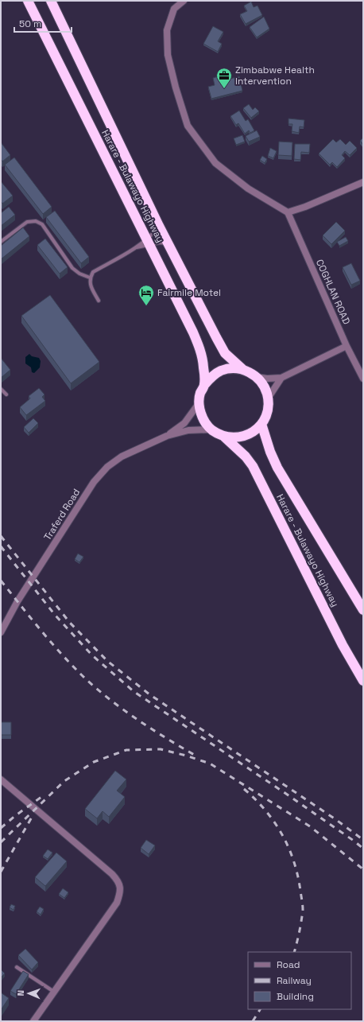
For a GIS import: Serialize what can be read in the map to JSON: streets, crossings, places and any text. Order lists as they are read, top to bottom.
{
  "streets": {
    "highway": ["Harare - Bulawayo Highway"],
    "street": ["COGHLAN ROAD", "Traferd Road"]
  },
  "crossings": [
    ["Harare - Bulawayo Highway", "Traferd Road"]
  ],
  "places": {
    "office": ["Zimbabwe Health Intervention"],
    "hotel": ["Fairmile Motel"]
  },
  "legend": ["Road", "Railway", "Building"],
  "scale_bar": "50 m",
  "north": "left"
}
